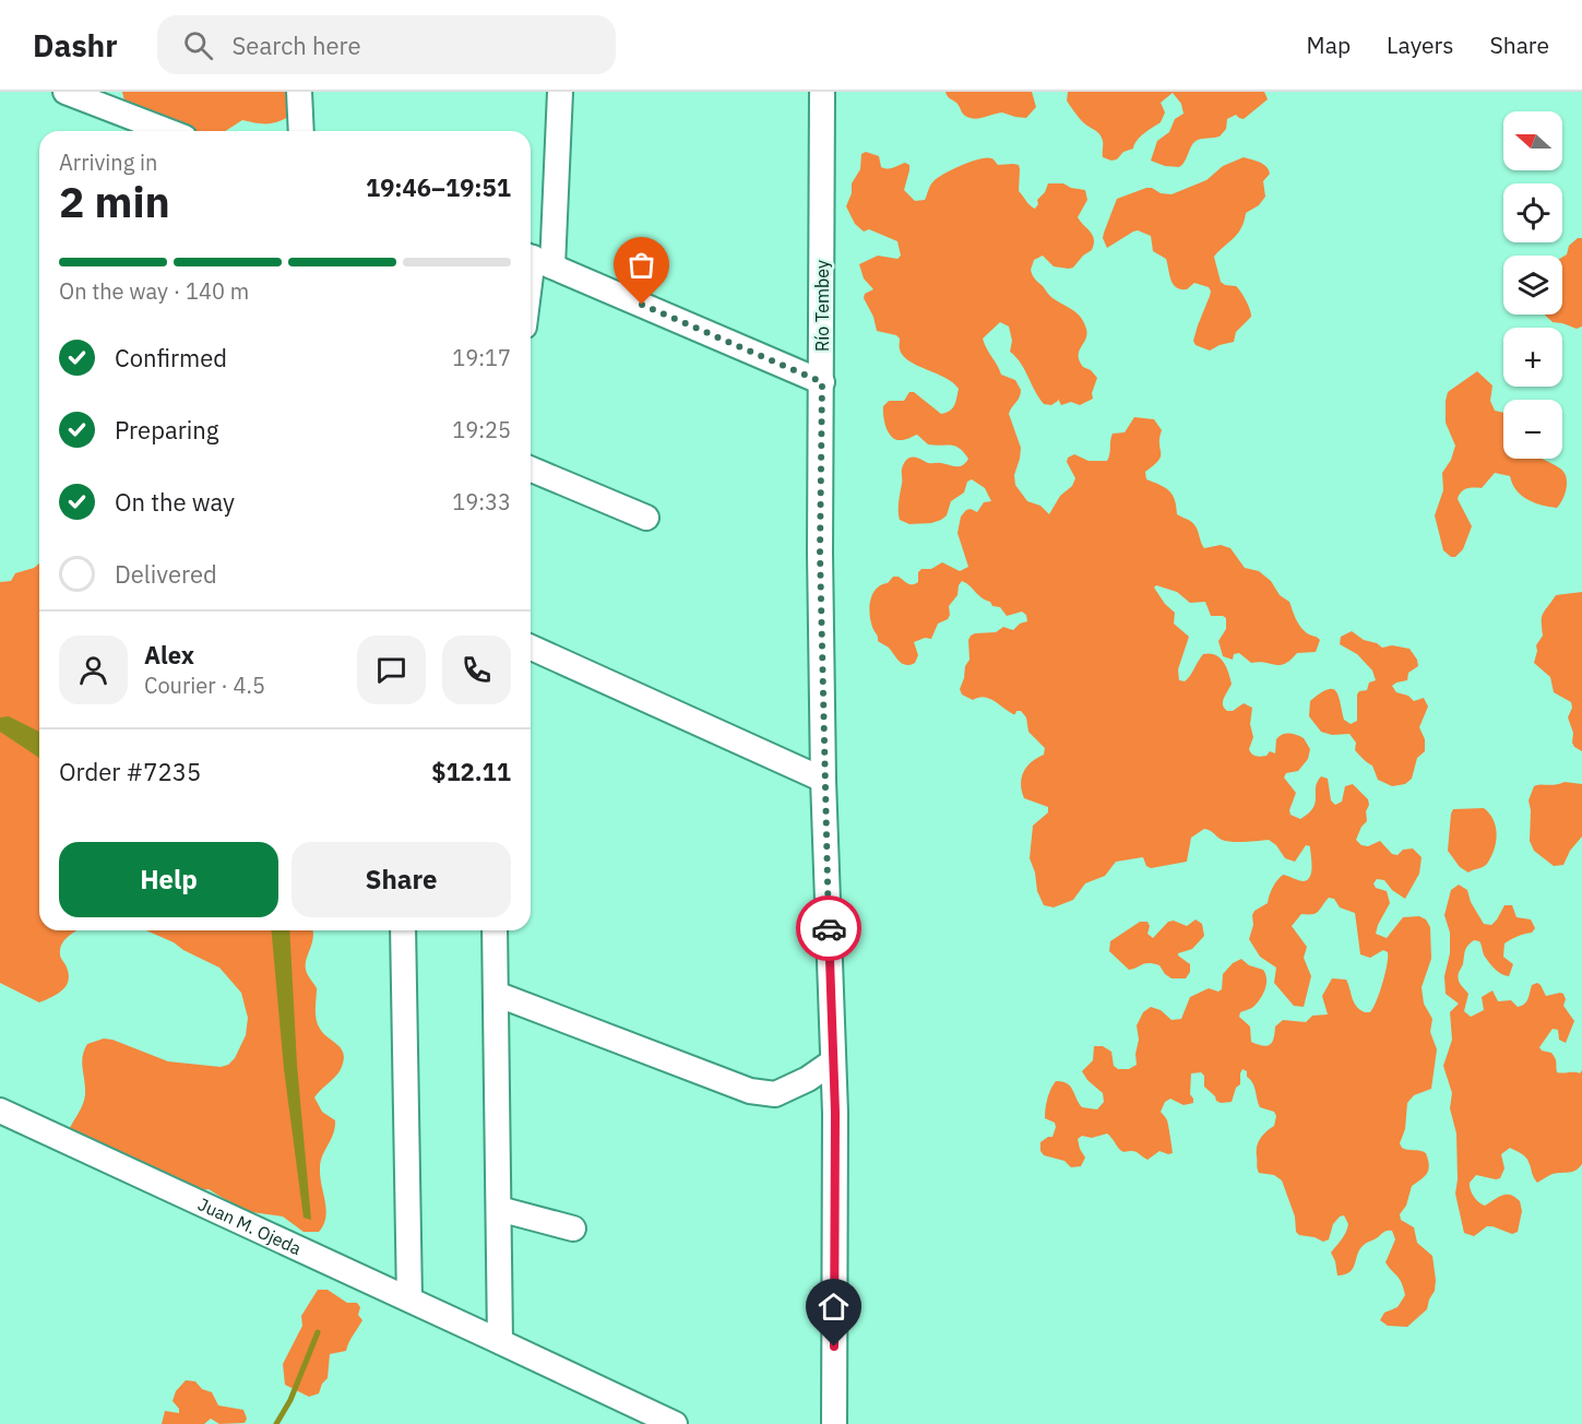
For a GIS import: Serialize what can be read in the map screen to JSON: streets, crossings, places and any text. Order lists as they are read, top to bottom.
{
  "streets": {
    "street": ["Río Tembey", "Juan M. Ojeda"]
  },
  "north": "left",
  "page": {
    "header": "Dashr",
    "search": "Search here",
    "nav": ["Map", "Layers", "Share"],
    "map_buttons": ["+", "−"],
    "heading": ["2 min", "Arriving in", "19:46–19:51"],
    "panel": [
      "Alex",
      "Courier · 4.5",
      "Order #7235",
      "$12.11"
    ],
    "bar": "On the way · 140 m",
    "list": [
      ["Confirmed", "19:17"],
      ["Preparing", "19:25"],
      ["On the way", "19:33"],
      "Delivered"
    ],
    "buttons": ["Help", "Share"]
  }
}
